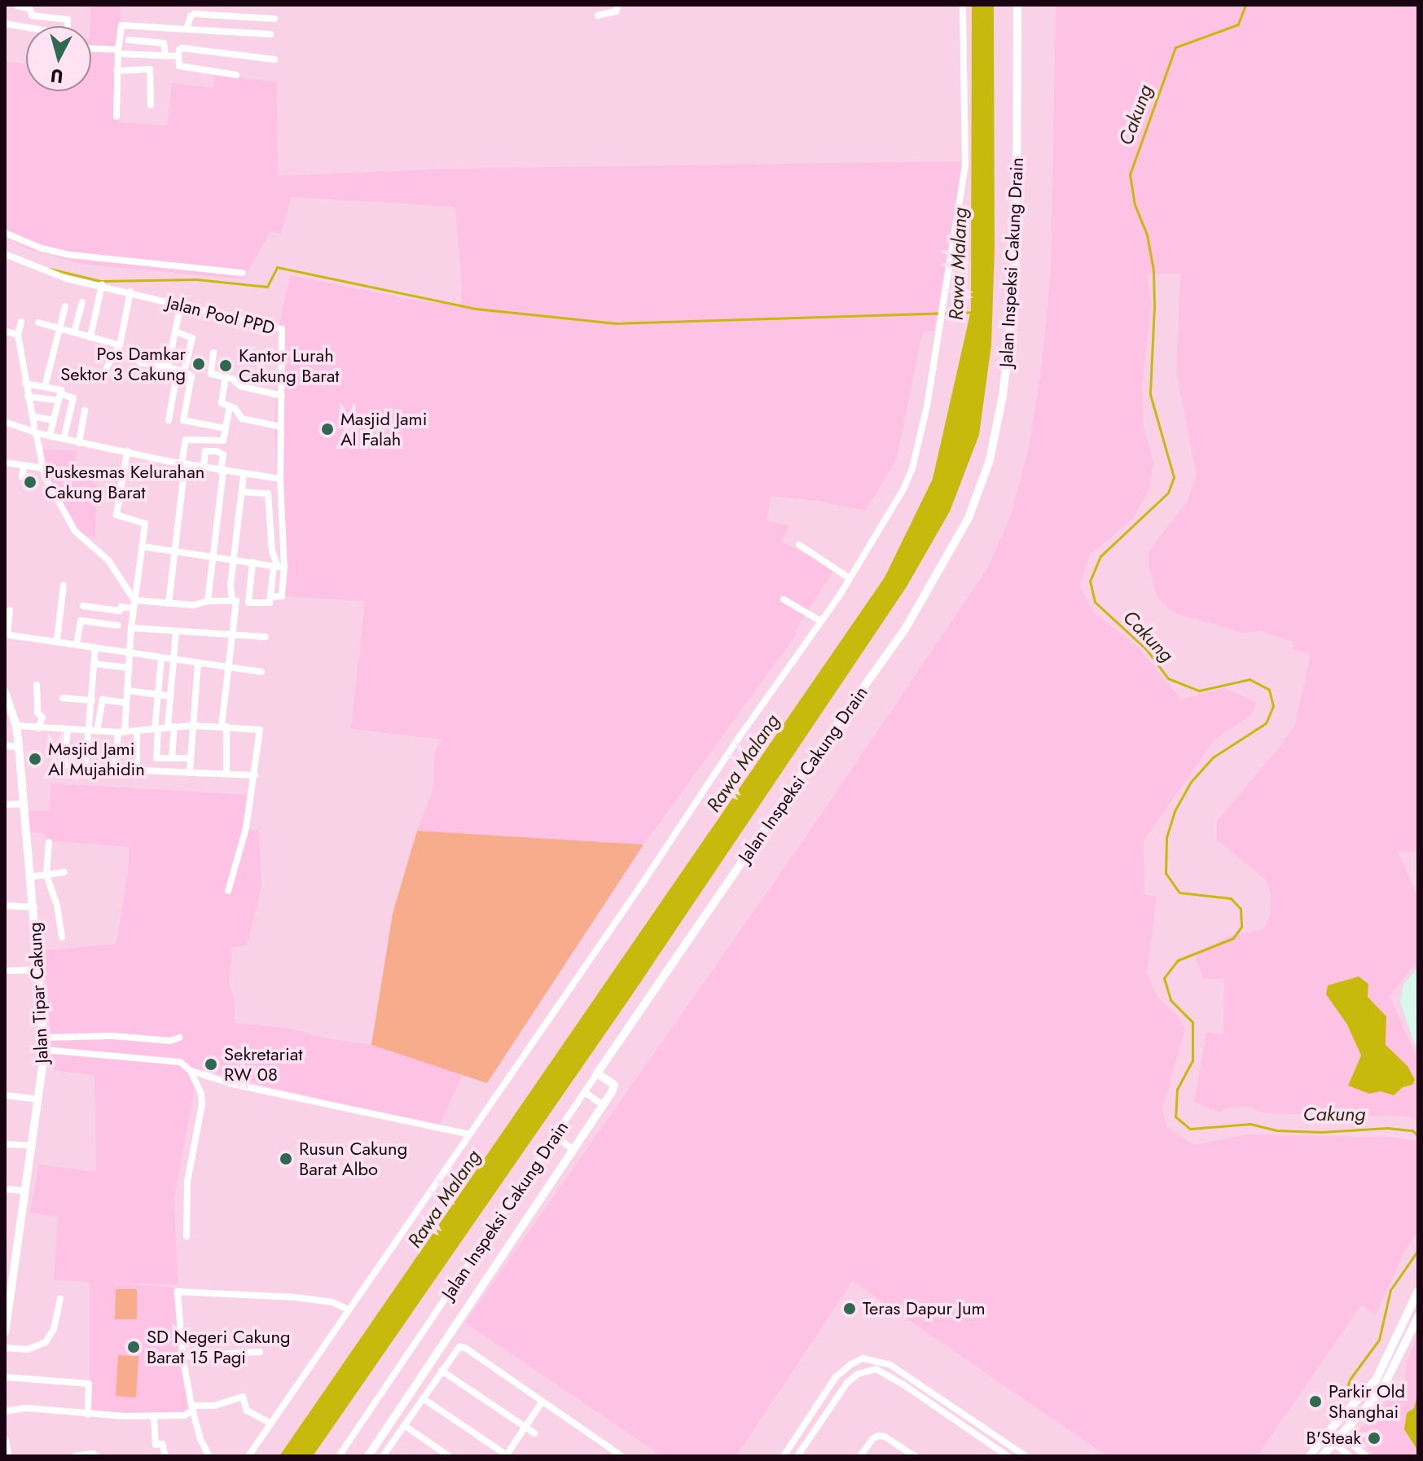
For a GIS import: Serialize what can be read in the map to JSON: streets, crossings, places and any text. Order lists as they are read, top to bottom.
{
  "streets": {
    "street": ["Jalan Inspeksi Cakung Drain", "Jalan Pool PPD", "Jalan Tipar Cakung"]
  },
  "water": ["Cakung", "Rawa Malang"],
  "places": [
    "Pos Damkar Sektor 3 Cakung",
    "Kantor Lurah Cakung Barat",
    "Masjid Jami Al Falah",
    "Puskesmas Kelurahan Cakung Barat",
    "Masjid Jami Al Mujahidin",
    "Sekretariat RW 08",
    "Rusun Cakung Barat Albo",
    "Teras Dapur Jum",
    "SD Negeri Cakung Barat 15 Pagi",
    "Parkir Old Shanghai",
    "B'Steak"
  ],
  "north": "bottom"
}
